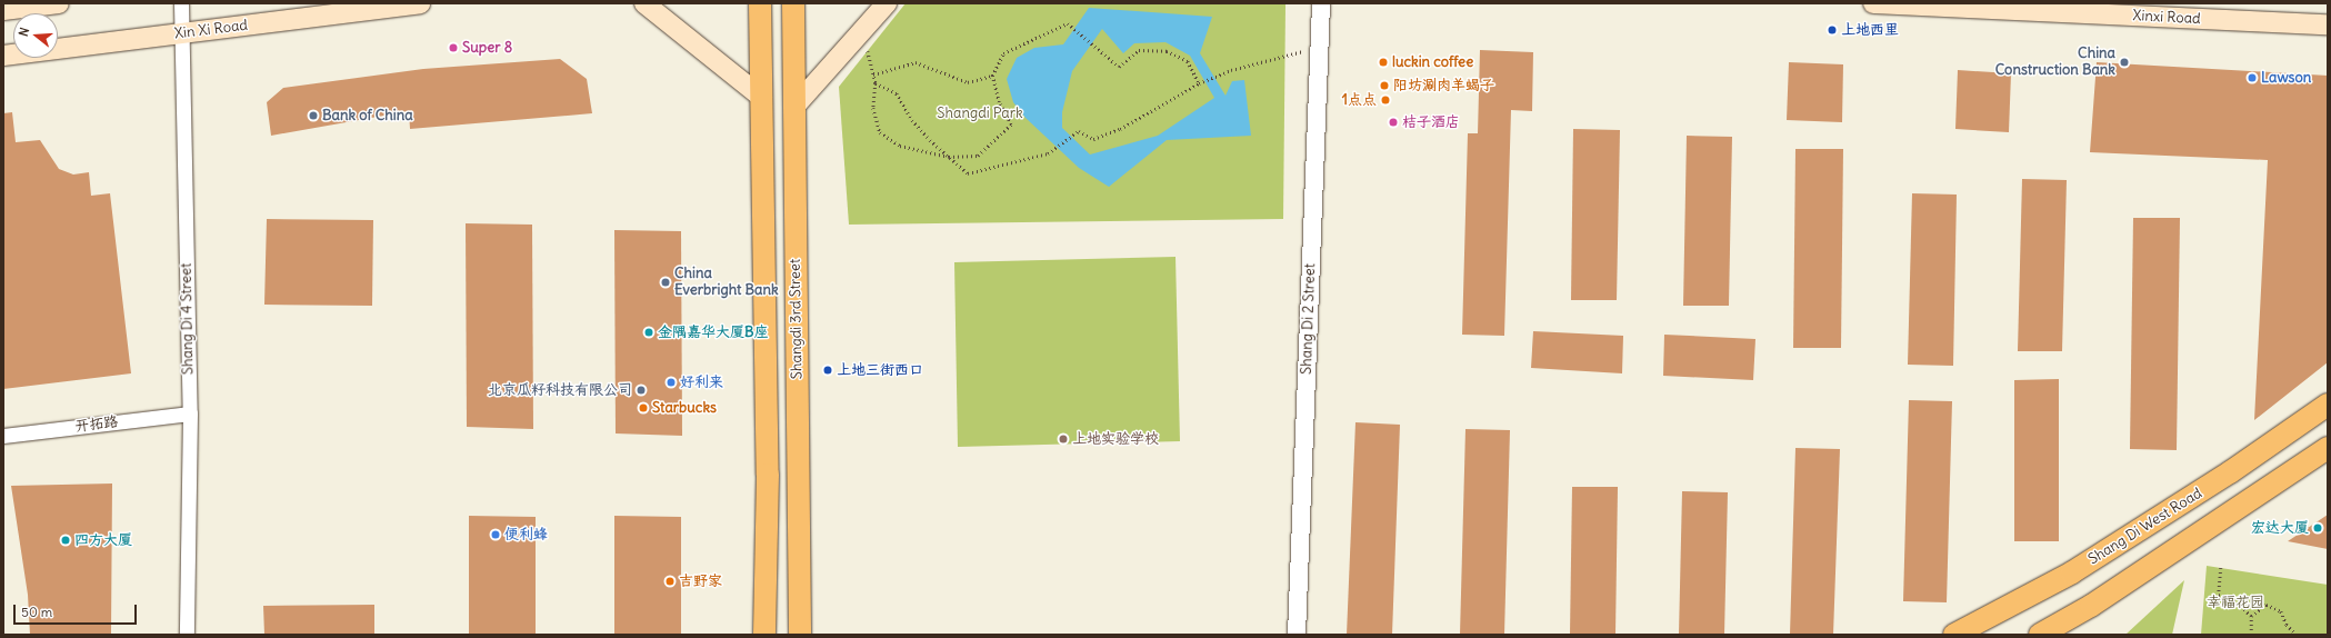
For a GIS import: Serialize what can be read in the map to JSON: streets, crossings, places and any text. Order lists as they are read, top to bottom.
{
  "streets": {
    "main road": [
      "Xinxi Road",
      "Xin Xi Road",
      "Shangdi 3rd Street",
      "Shang Di West Road"
    ],
    "street": ["Shang Di 4 Street", "Shang Di 2 Street", "开拓路"]
  },
  "crossings": [
    ["Xin Xi Road", "Shang Di 4 Street"],
    ["Shang Di 4 Street", "开拓路"]
  ],
  "parks": ["Shangdi Park", "幸福花园"],
  "places": [
    "上地西里",
    "Super 8",
    "luckin coffee",
    "China Construction Bank",
    "Lawson",
    "阳坊涮肉羊蝎子",
    "1点点",
    "Bank of China",
    "桔子酒店",
    "China Everbright Bank",
    "金隅嘉华大厦B座",
    "上地三街西口",
    "好利来",
    "北京瓜籽科技有限公司",
    "Starbucks",
    "上地实验学校",
    "宏达大厦",
    "便利蜂",
    "四方大厦",
    "吉野家"
  ],
  "scale_bar": "50 m",
  "north": "left"
}
